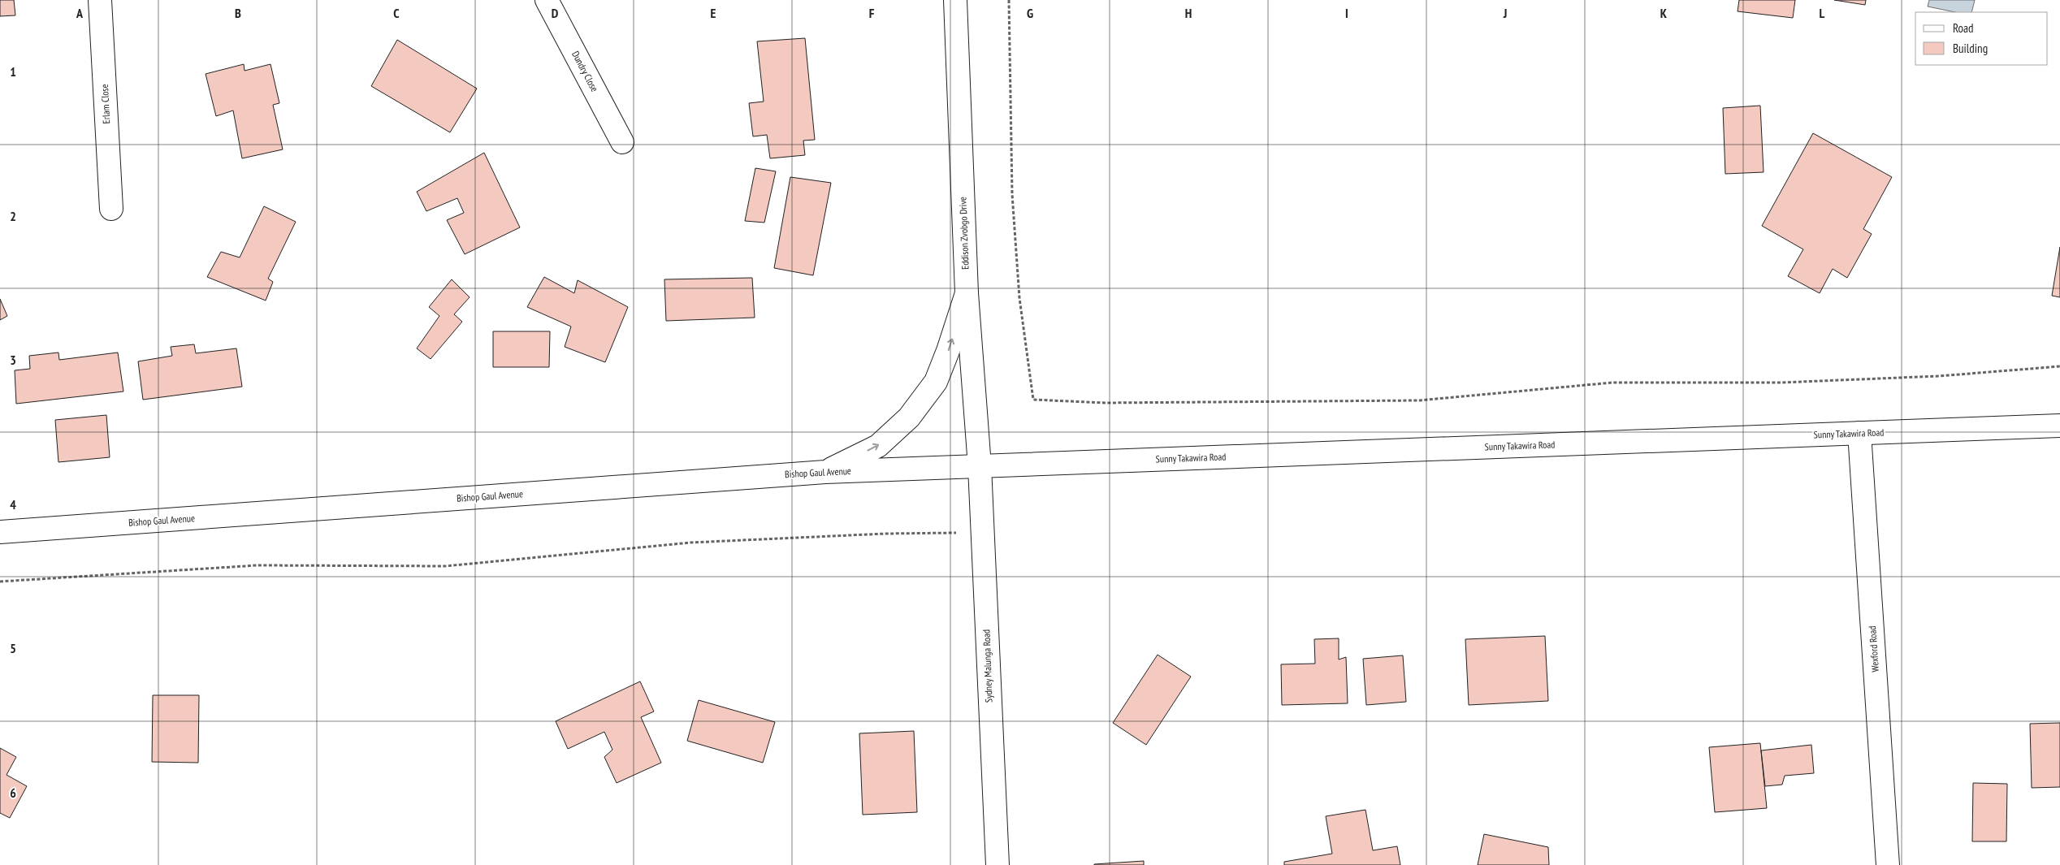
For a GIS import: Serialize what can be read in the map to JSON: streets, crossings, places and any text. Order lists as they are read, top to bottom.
{
  "streets": {
    "main road": [
      "Dundry Close",
      "Erlam Close",
      "Eddison Zvobgo Drive",
      "Sunny Takawira Road",
      "Bishop Gaul Avenue",
      "Wexford Road",
      "Sydney Malunga Road"
    ]
  },
  "crossings": [
    ["Eddison Zvobgo Drive", "Sunny Takawira Road"],
    ["Eddison Zvobgo Drive", "Bishop Gaul Avenue"],
    ["Eddison Zvobgo Drive", "Sydney Malunga Road"],
    ["Sunny Takawira Road", "Bishop Gaul Avenue"],
    ["Sunny Takawira Road", "Wexford Road"],
    ["Sunny Takawira Road", "Sydney Malunga Road"],
    ["Bishop Gaul Avenue", "Sydney Malunga Road"]
  ],
  "legend": ["Road", "Building"],
  "grid": {
    "columns": [
      "A",
      "B",
      "C",
      "D",
      "E",
      "F",
      "G",
      "H",
      "I",
      "J",
      "K",
      "L"
    ],
    "rows": [
      "1",
      "2",
      "3",
      "4",
      "5",
      "6"
    ]
  }
}
